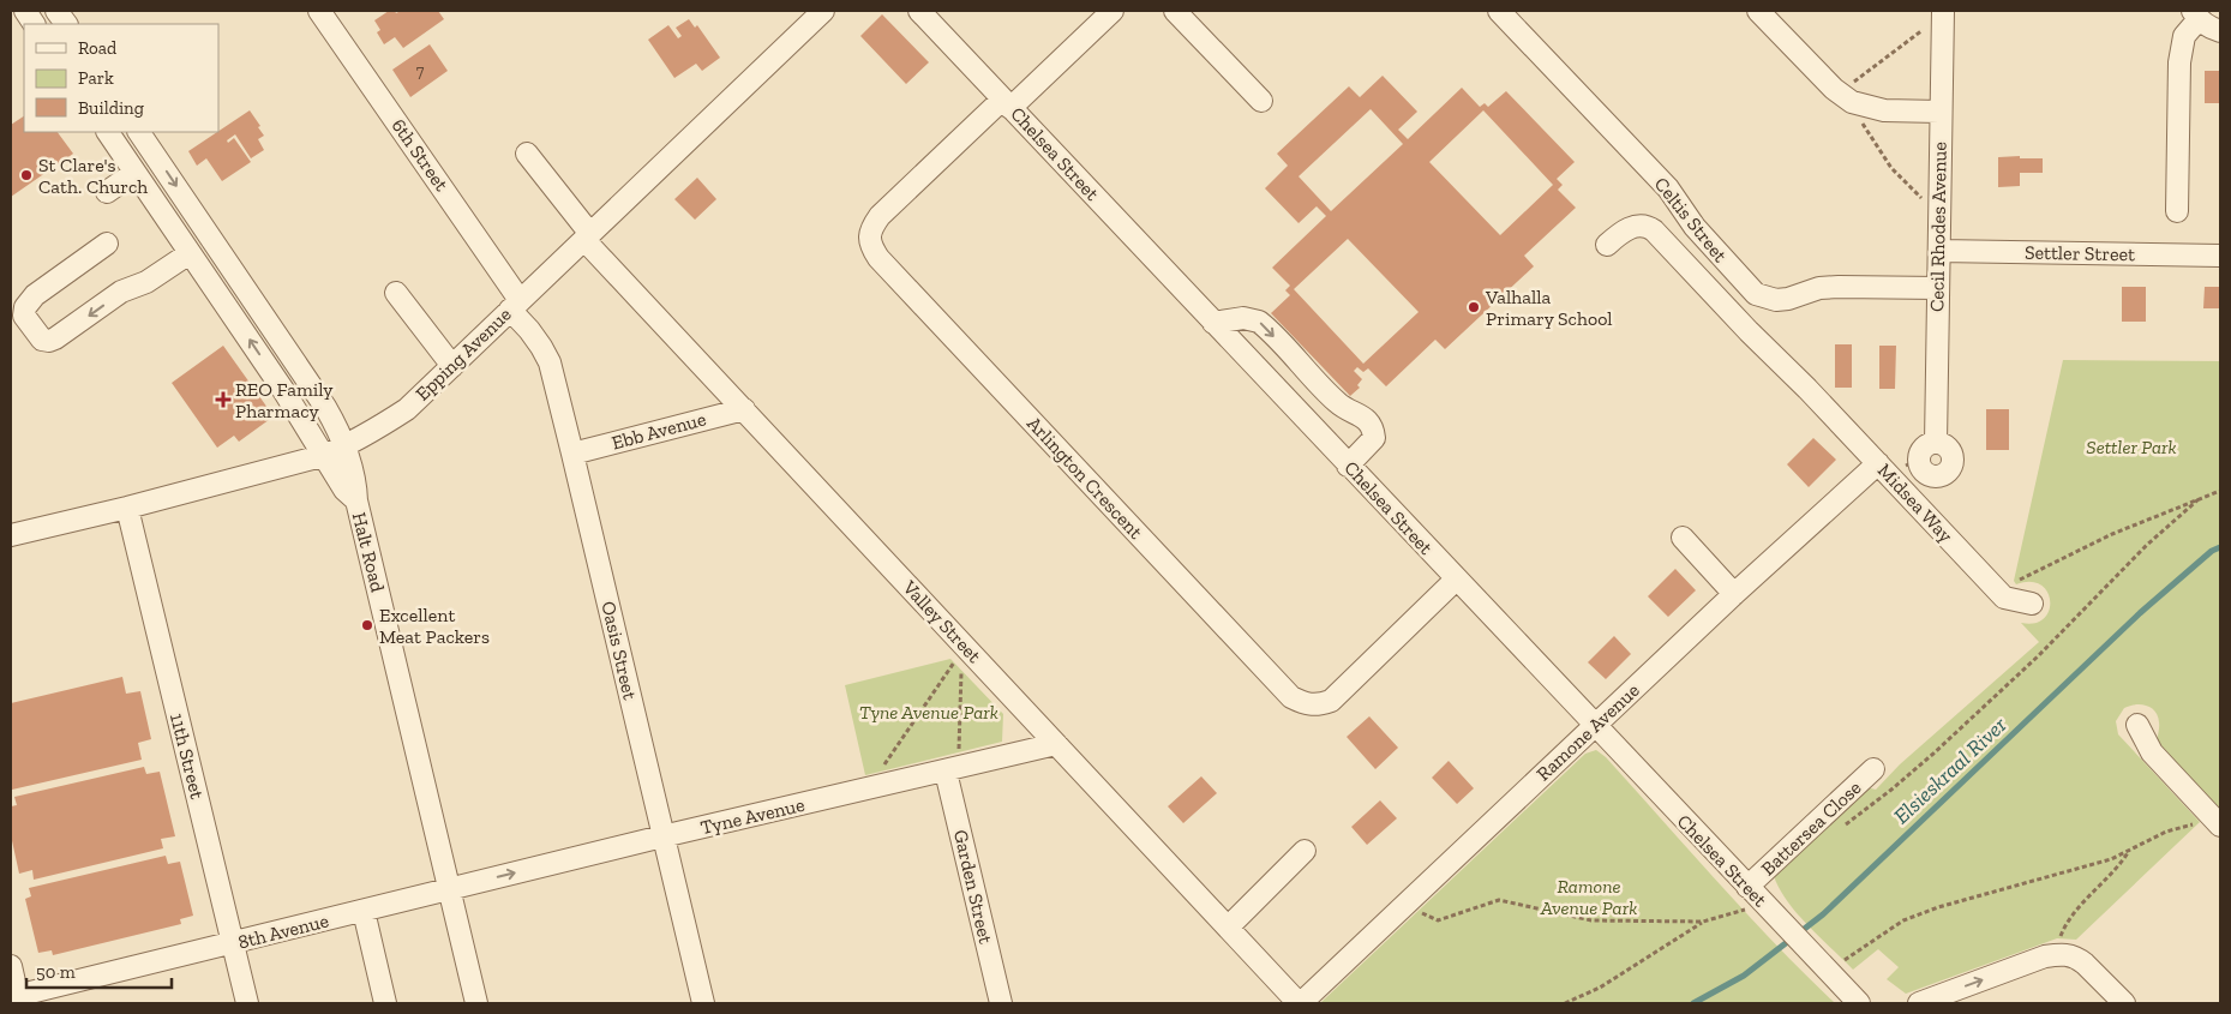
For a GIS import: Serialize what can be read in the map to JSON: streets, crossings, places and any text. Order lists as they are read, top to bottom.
{
  "streets": {
    "street": [
      "Chelsea Street",
      "6th Street",
      "Celtis Street",
      "Cecil Rhodes Avenue",
      "Settler Street",
      "Epping Avenue",
      "Ebb Avenue",
      "Arlington Crescent",
      "Midsea Way",
      "Halt Road",
      "Valley Street",
      "Oasis Street",
      "Ramone Avenue",
      "11th Street",
      "Tyne Avenue",
      "Battersea Close",
      "Garden Street",
      "8th Avenue"
    ]
  },
  "crossings": [
    ["Chelsea Street", "Arlington Crescent"],
    ["Chelsea Street", "Ramone Avenue"],
    ["Chelsea Street", "Battersea Close"],
    ["6th Street", "Epping Avenue"],
    ["6th Street", "Oasis Street"],
    ["Celtis Street", "Cecil Rhodes Avenue"],
    ["Cecil Rhodes Avenue", "Settler Street"],
    ["Epping Avenue", "Halt Road"],
    ["Epping Avenue", "Valley Street"],
    ["Epping Avenue", "Oasis Street"],
    ["Epping Avenue", "11th Street"],
    ["Ebb Avenue", "Valley Street"],
    ["Ebb Avenue", "Oasis Street"],
    ["Midsea Way", "Ramone Avenue"],
    ["Halt Road", "Tyne Avenue"],
    ["Halt Road", "8th Avenue"],
    ["Valley Street", "Ramone Avenue"],
    ["Valley Street", "Tyne Avenue"],
    ["Oasis Street", "Tyne Avenue"],
    ["11th Street", "8th Avenue"],
    ["Tyne Avenue", "Garden Street"],
    ["Tyne Avenue", "8th Avenue"]
  ],
  "one_way": ["Tyne Avenue"],
  "water": ["Elsieskraal River"],
  "parks": ["Settler Park", "Tyne Avenue Park", "Ramone Avenue Park"],
  "places": {
    "other": ["St Clare's Cath. Church", "Valhalla Primary School", "Excellent Meat Packers"],
    "health": ["REO Family Pharmacy"]
  },
  "house_numbers": ["7"],
  "legend": ["Road", "Park", "Building"],
  "scale_bar": "50 m"
}
